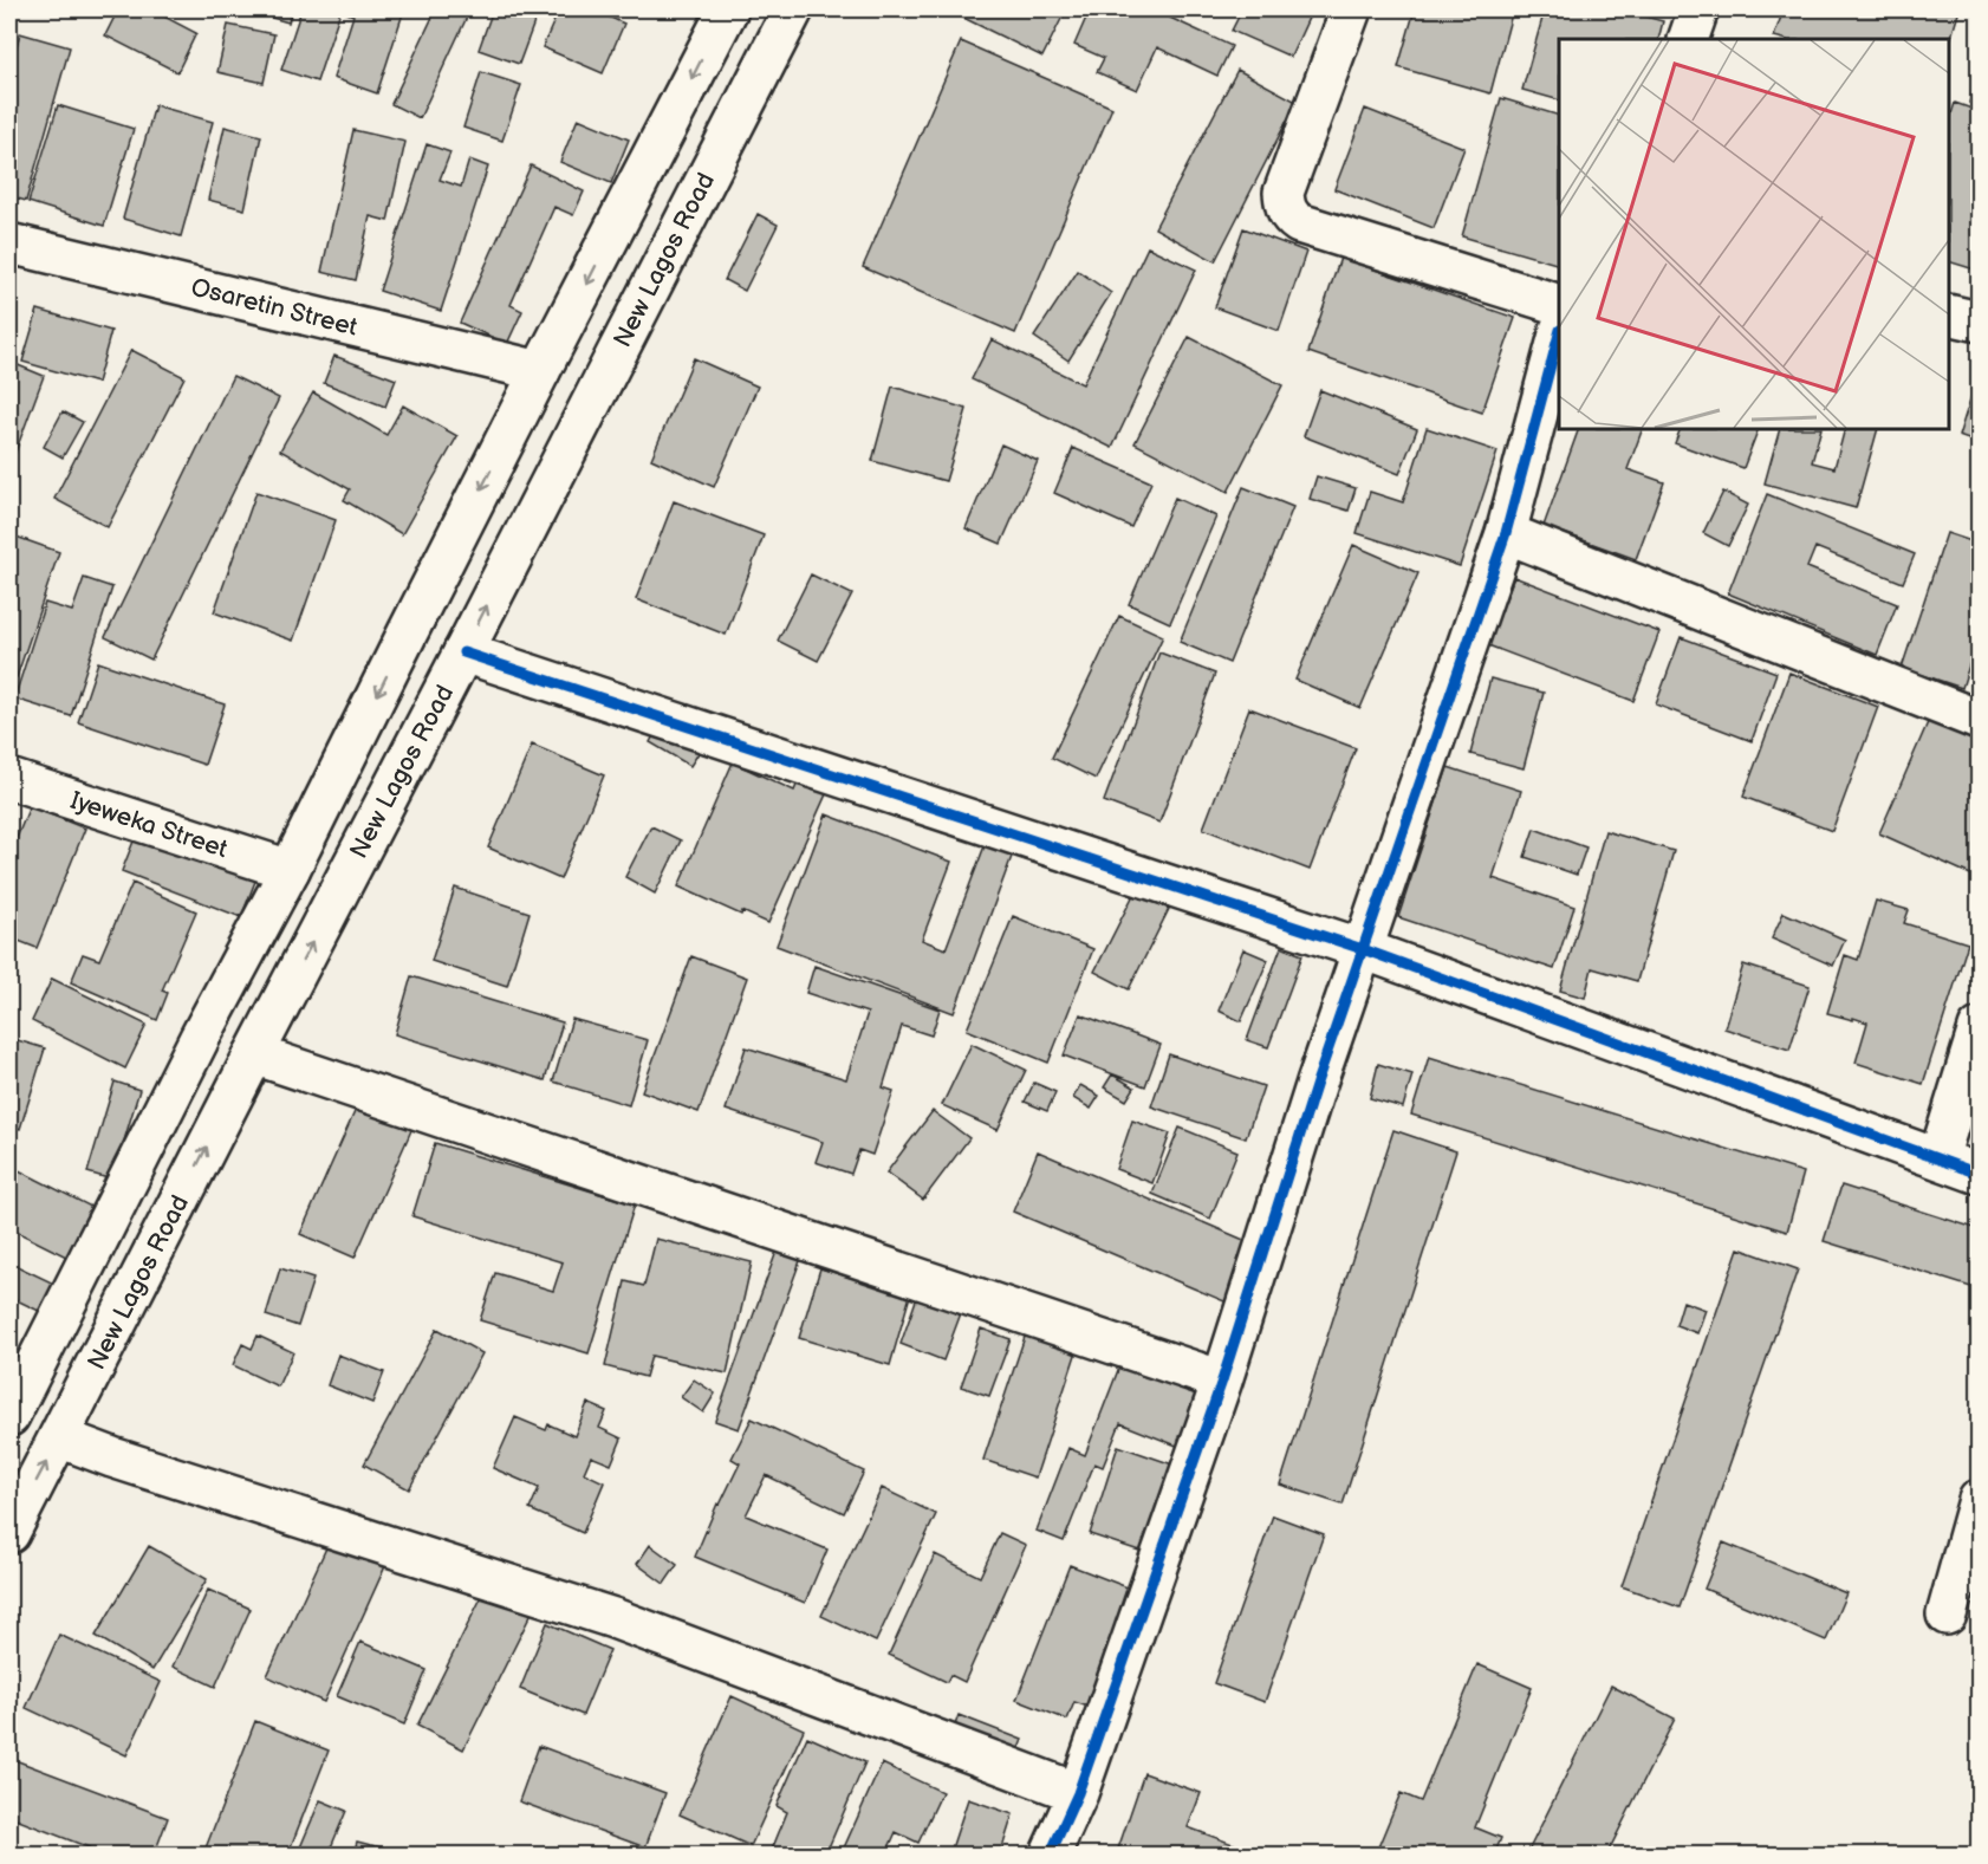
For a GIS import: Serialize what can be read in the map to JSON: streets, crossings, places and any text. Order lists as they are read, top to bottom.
{
  "streets": {
    "street": ["New Lagos Road", "Osaretin Street", "Iyeweka Street"]
  }
}
